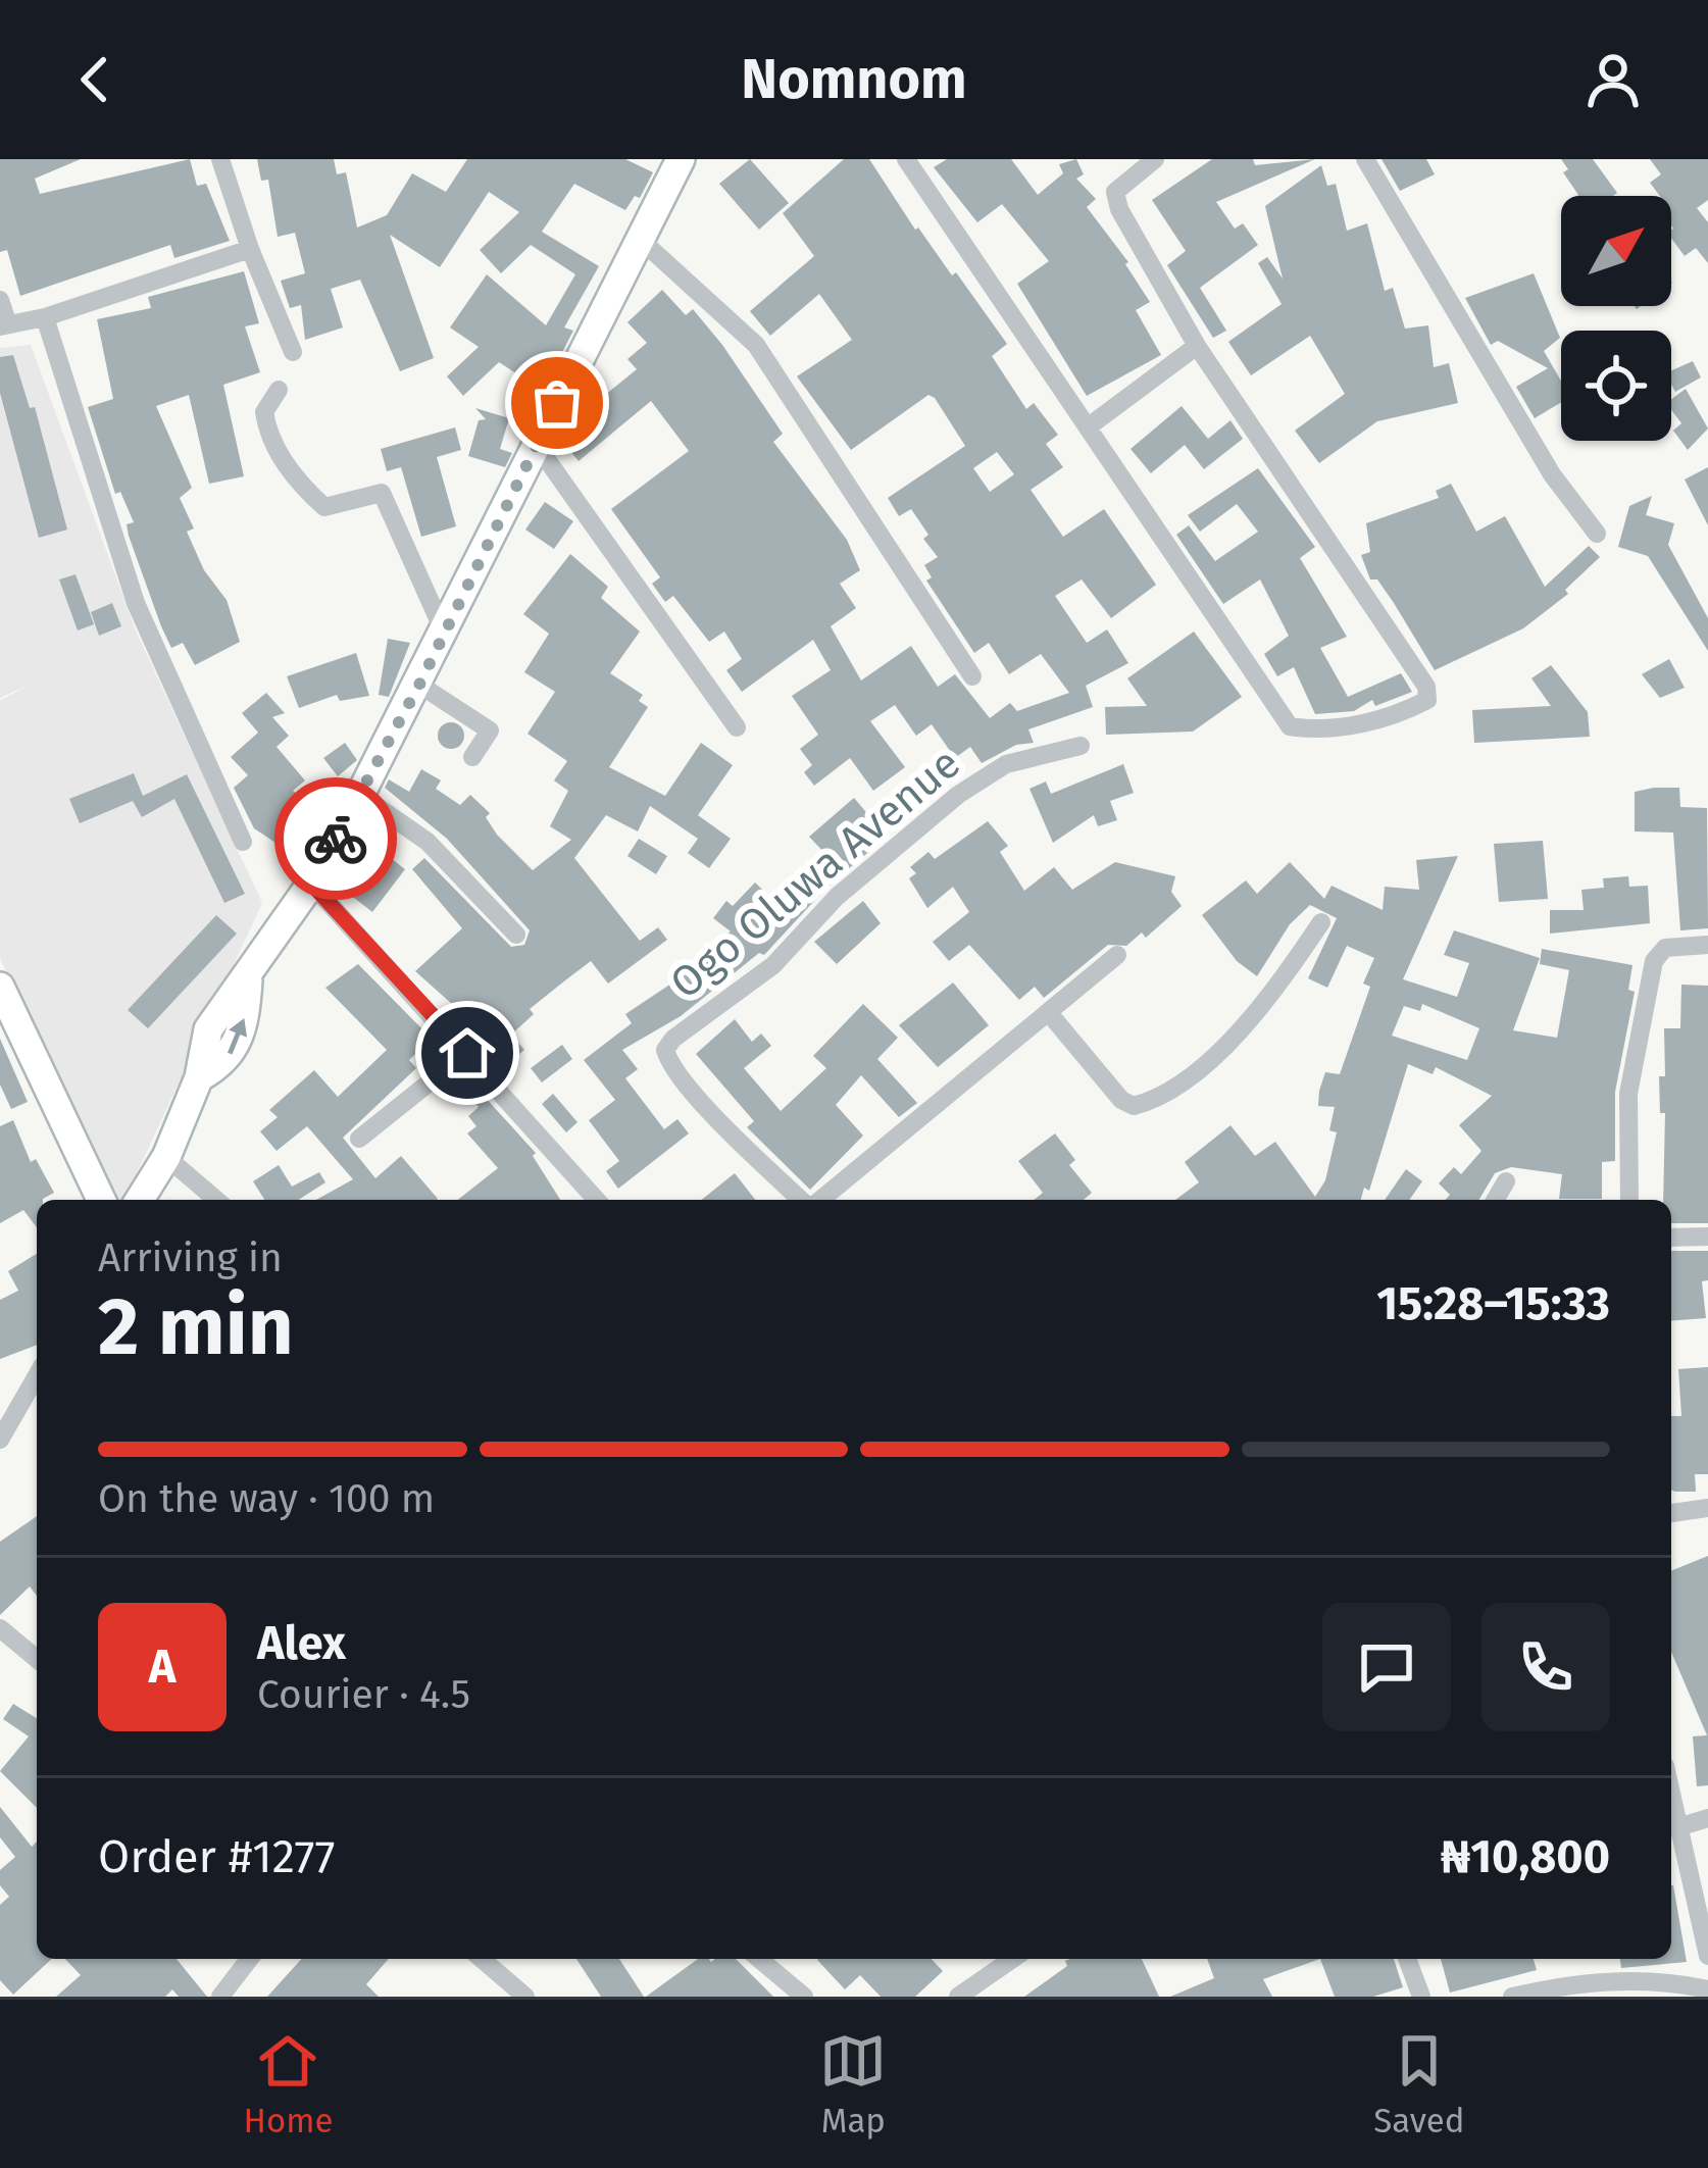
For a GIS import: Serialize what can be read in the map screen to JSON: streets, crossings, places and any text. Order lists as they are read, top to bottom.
{
  "streets": {
    "street": ["Ogo Oluwa Avenue"]
  },
  "north": "top right",
  "page": {
    "header": "Nomnom",
    "heading": ["2 min", "Arriving in", "15:28–15:33"],
    "panel": [
      "Alex",
      "Courier · 4.5",
      "Order #1277",
      "₦10,800"
    ],
    "bar": "On the way · 100 m",
    "round": "A",
    "tabs": ["Home", "Map", "Saved"]
  }
}
